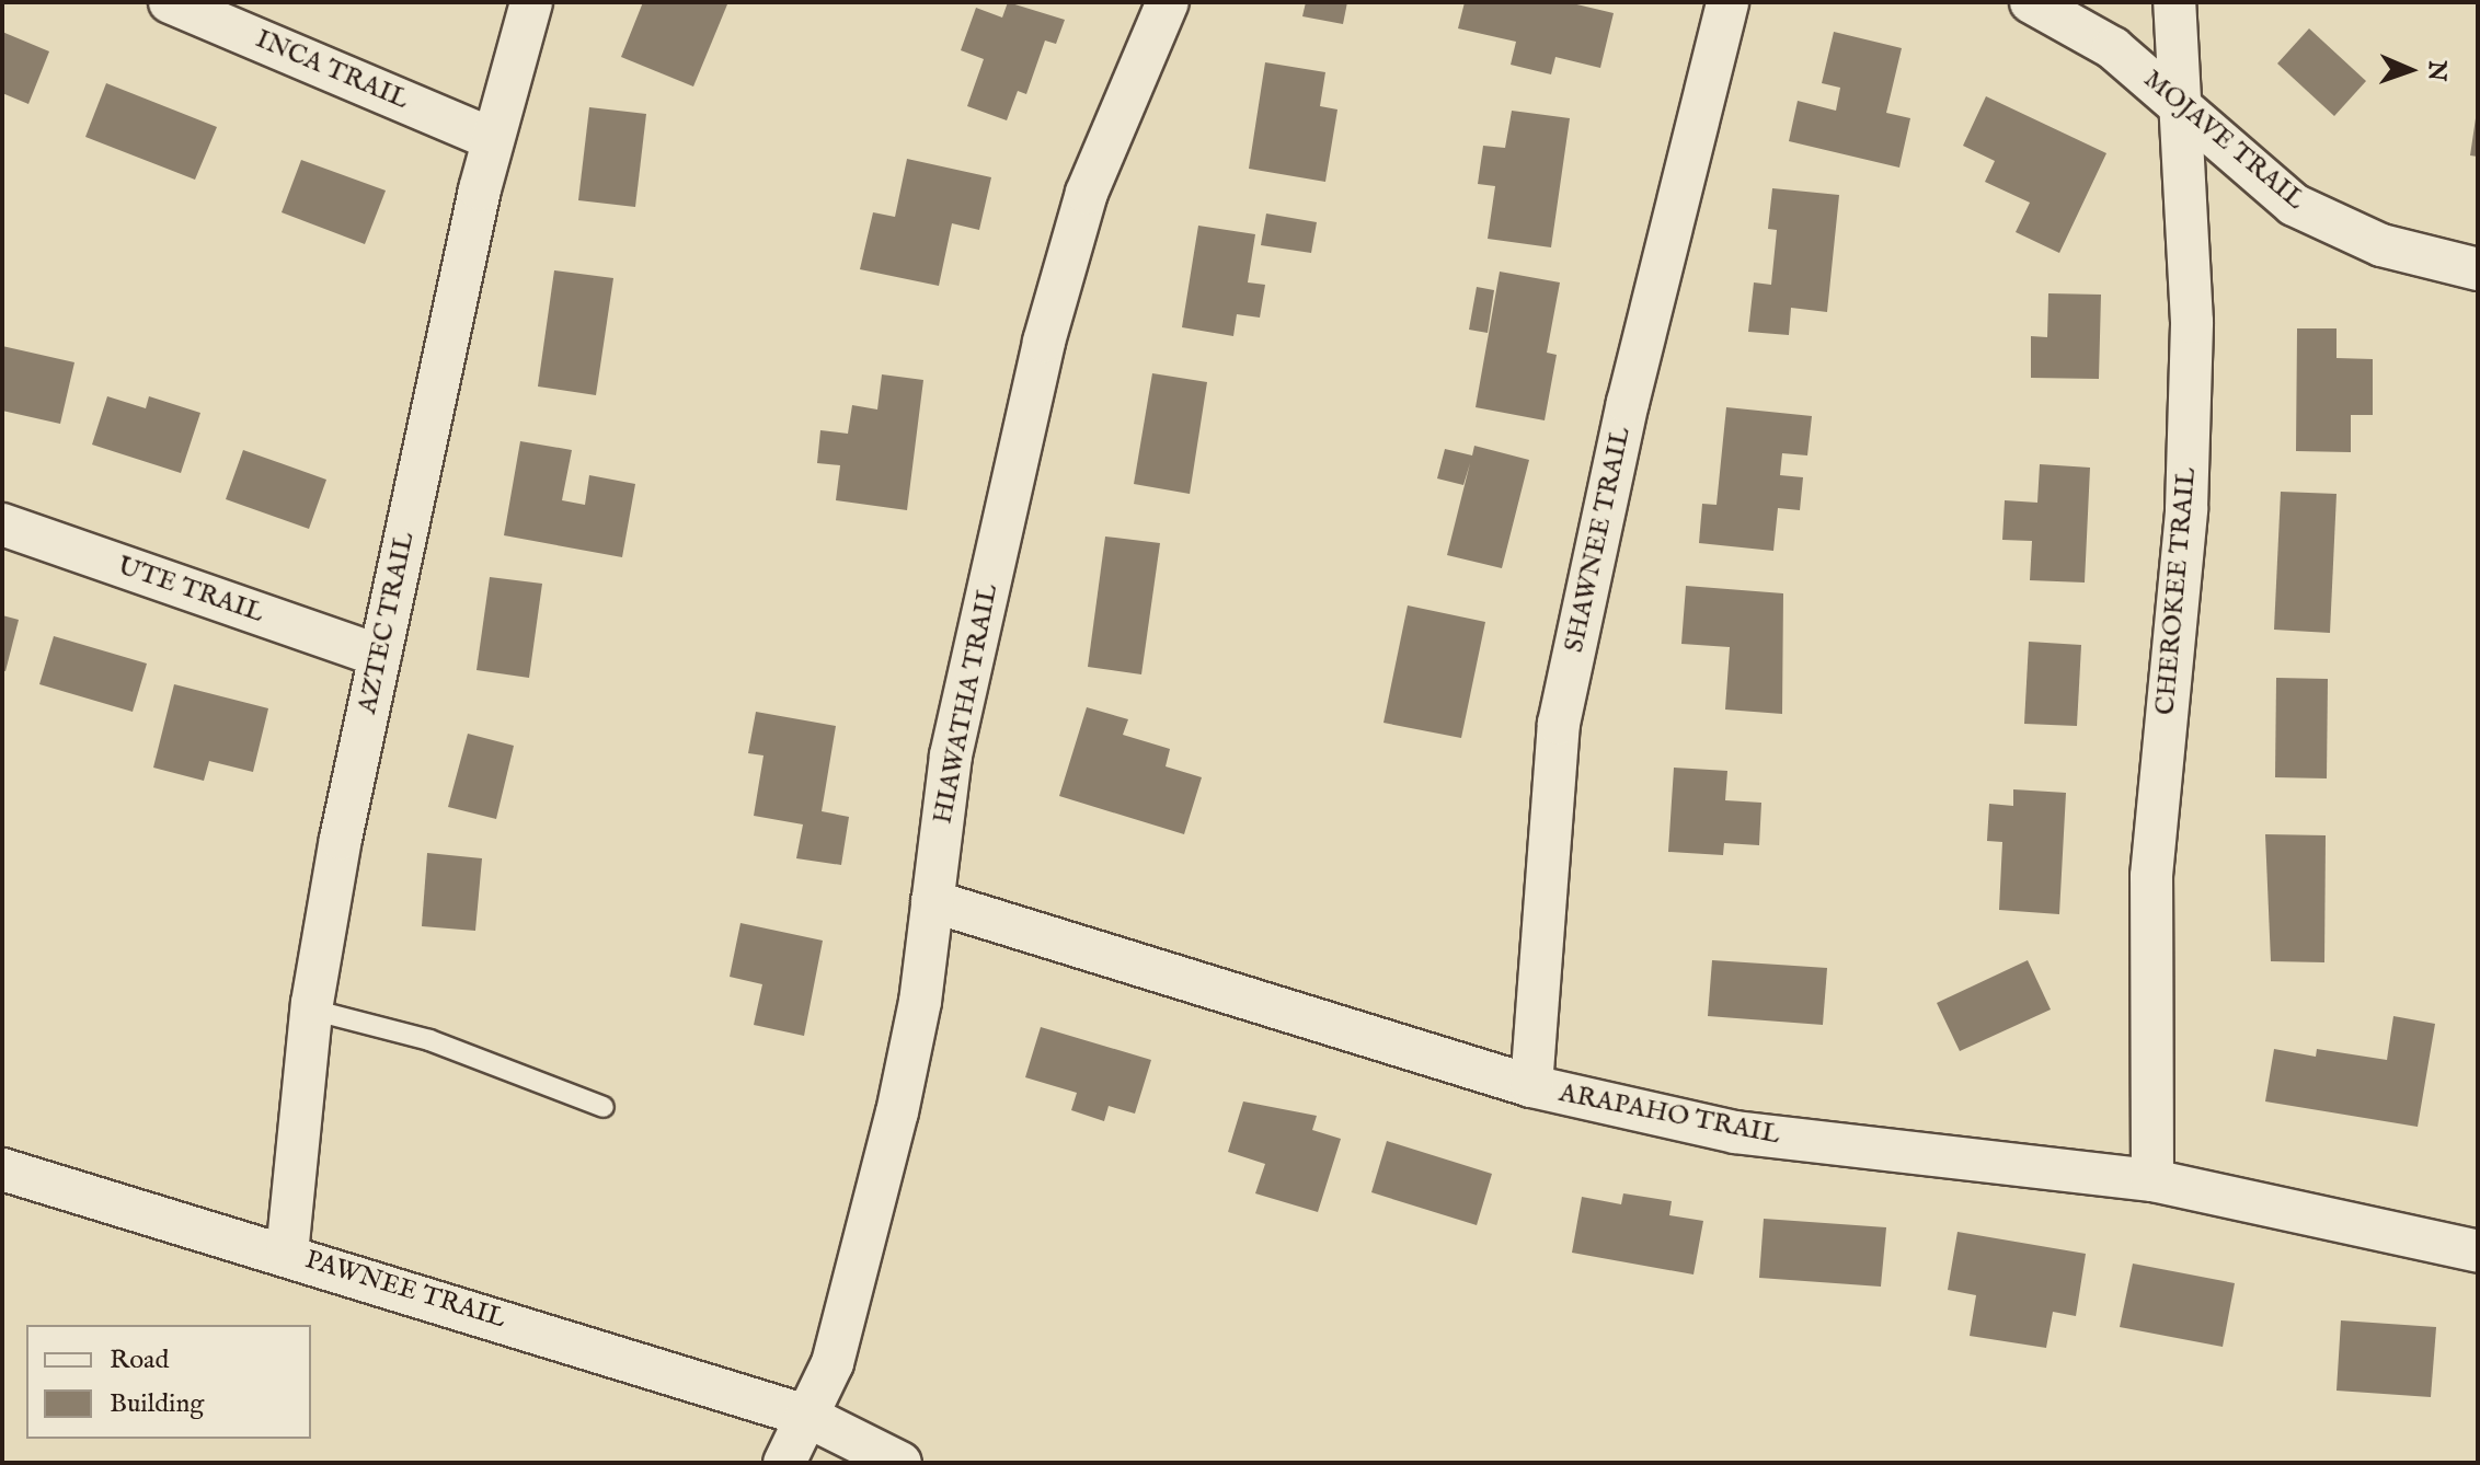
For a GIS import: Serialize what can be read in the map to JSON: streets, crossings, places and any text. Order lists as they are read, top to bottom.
{
  "streets": {
    "street": [
      "INCA TRAIL",
      "MOJAVE TRAIL",
      "SHAWNEE TRAIL",
      "UTE TRAIL",
      "CHEROKEE TRAIL",
      "AZTEC TRAIL",
      "HIAWATHA TRAIL",
      "ARAPAHO TRAIL",
      "PAWNEE TRAIL"
    ]
  },
  "crossings": [
    ["INCA TRAIL", "AZTEC TRAIL"],
    ["MOJAVE TRAIL", "CHEROKEE TRAIL"],
    ["SHAWNEE TRAIL", "ARAPAHO TRAIL"],
    ["UTE TRAIL", "AZTEC TRAIL"],
    ["CHEROKEE TRAIL", "ARAPAHO TRAIL"],
    ["AZTEC TRAIL", "PAWNEE TRAIL"],
    ["HIAWATHA TRAIL", "ARAPAHO TRAIL"],
    ["HIAWATHA TRAIL", "PAWNEE TRAIL"]
  ],
  "legend": ["Road", "Building"],
  "north": "right"
}
